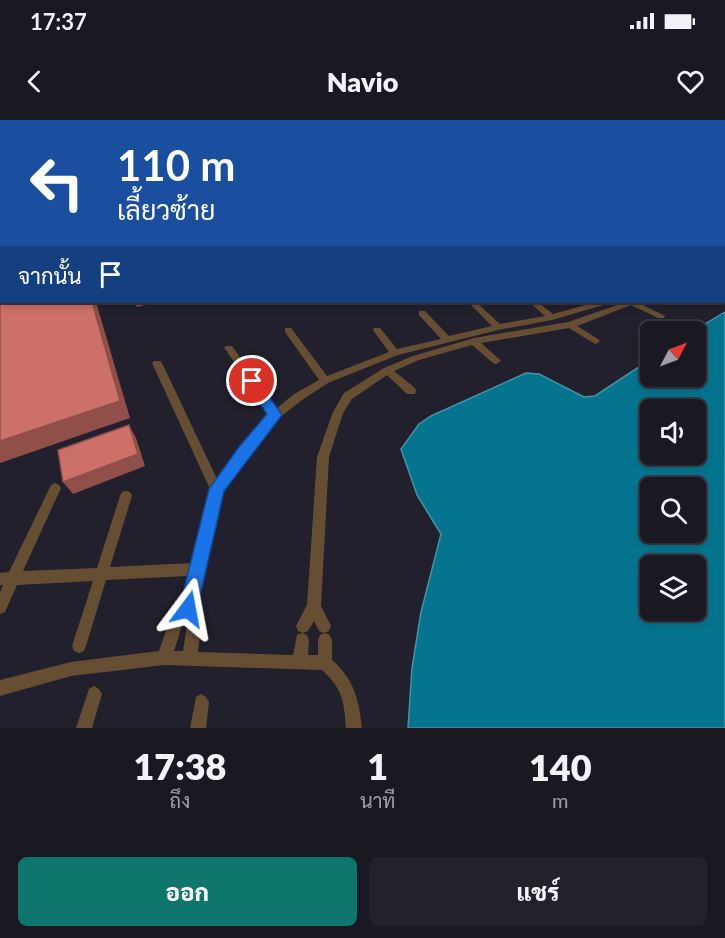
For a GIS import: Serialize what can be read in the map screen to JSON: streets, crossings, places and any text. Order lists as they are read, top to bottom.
{
  "north": "top right",
  "page": {
    "status": "17:37",
    "header": "Navio",
    "turn": ["110 m", "เลี้ยวซ้าย"],
    "then": "จากนั้น",
    "eta": [
      "17:38",
      "ถึง",
      "1",
      "นาที",
      "140",
      "m"
    ],
    "buttons": ["ออก", "แชร์"]
  }
}
